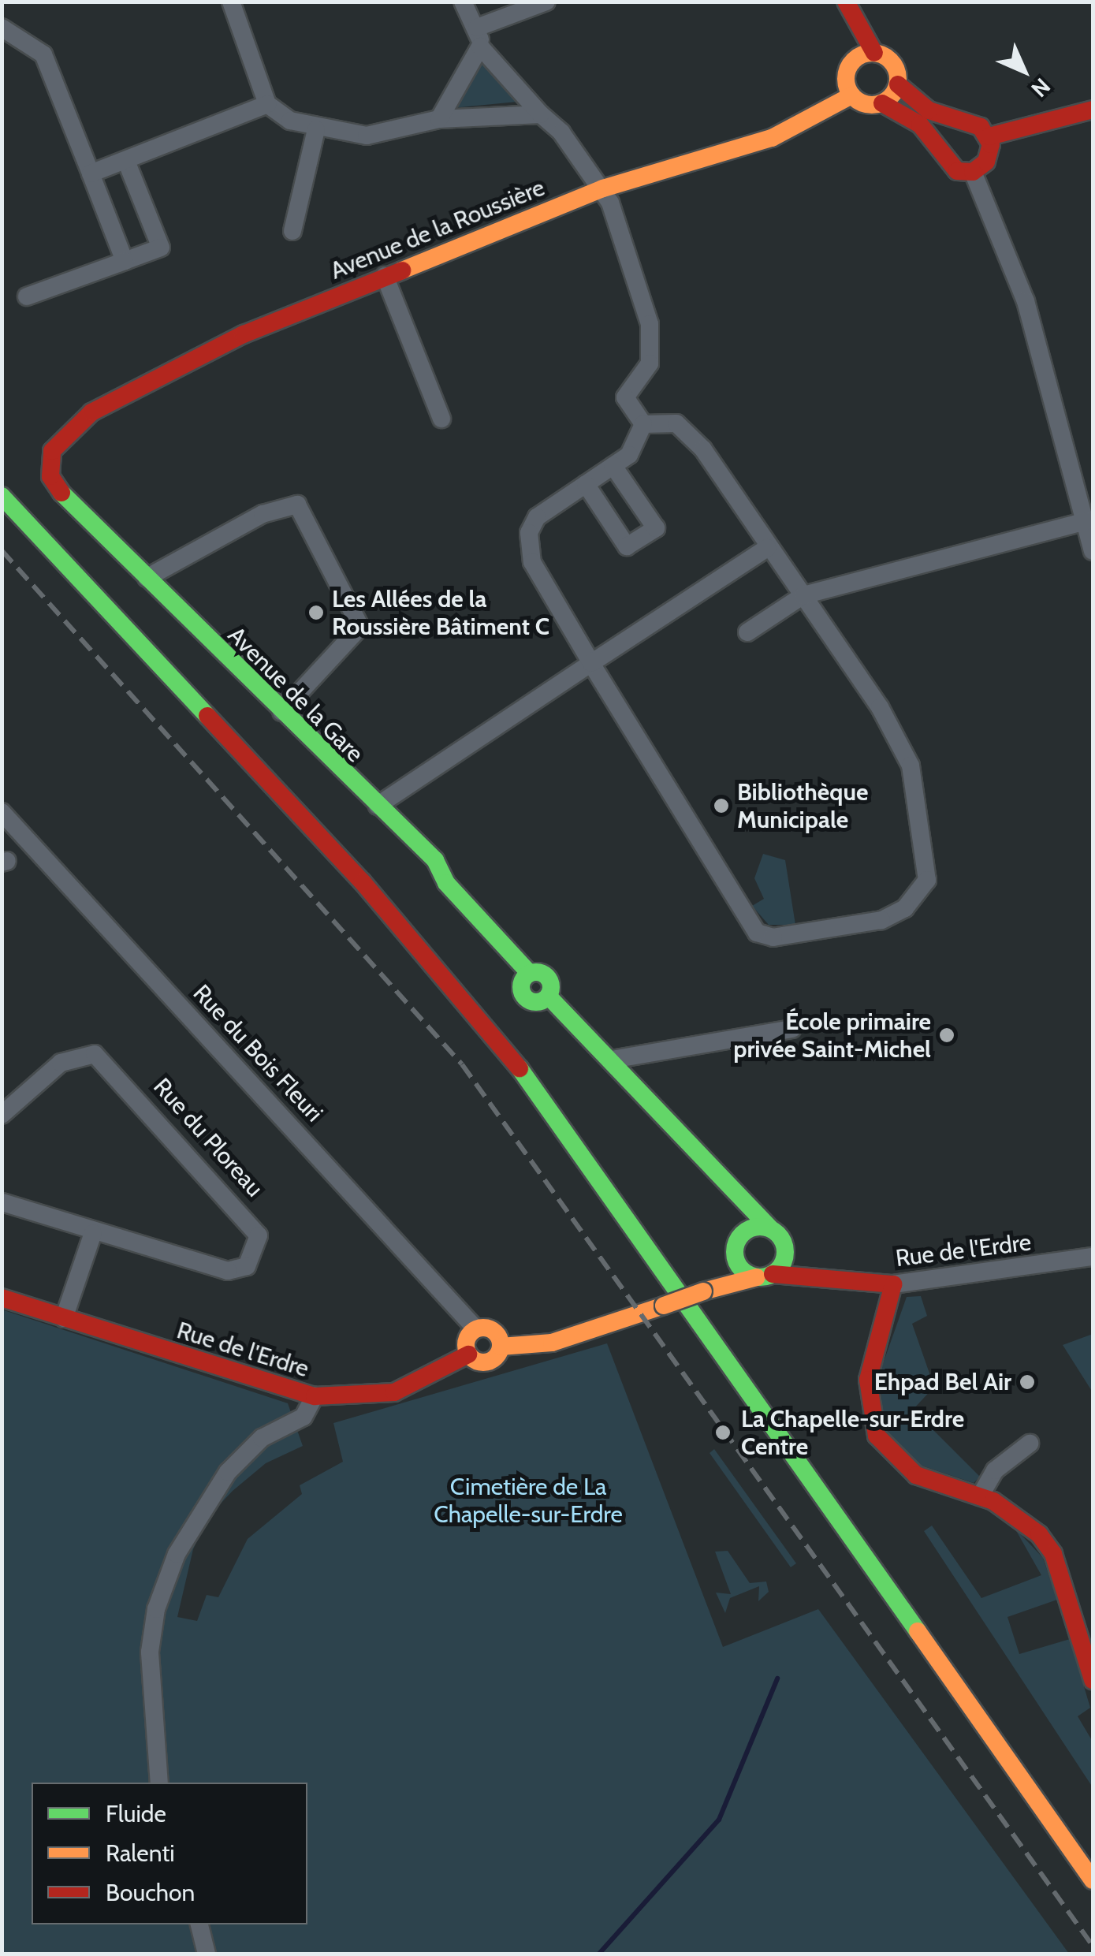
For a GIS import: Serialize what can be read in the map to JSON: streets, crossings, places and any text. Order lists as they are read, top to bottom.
{
  "streets": {
    "street": [
      "Avenue de la Roussière",
      "Avenue de la Gare",
      "Rue du Bois Fleuri",
      "Rue du Ploreau",
      "Rue de l'Erdre"
    ]
  },
  "crossings": [
    ["Avenue de la Roussière", "Avenue de la Gare"],
    ["Avenue de la Gare", "Rue de l'Erdre"]
  ],
  "parks": ["Cimetière de La Chapelle-sur-Erdre"],
  "places": [
    "Les Allées de la Roussière Bâtiment C",
    "Bibliothèque Municipale",
    "École primaire privée Saint-Michel",
    "Ehpad Bel Air",
    "La Chapelle-sur-Erdre Centre"
  ],
  "legend": ["Fluide", "Ralenti", "Bouchon"],
  "north": "bottom right"
}
